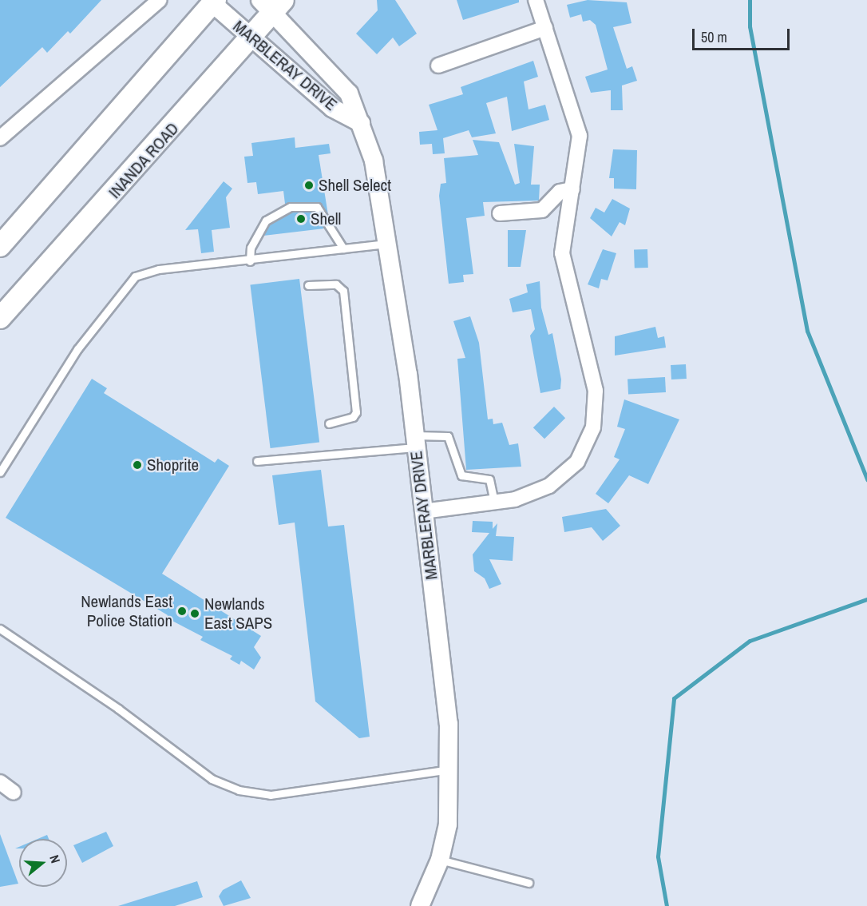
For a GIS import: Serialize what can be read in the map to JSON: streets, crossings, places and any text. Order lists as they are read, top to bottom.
{
  "streets": {
    "main road": ["INANDA ROAD"],
    "street": ["MARBLERAY DRIVE"]
  },
  "crossings": [
    ["MARBLERAY DRIVE", "INANDA ROAD"]
  ],
  "places": [
    "Shell Select",
    "Shell",
    "Shoprite",
    "Newlands East Police Station",
    "Newlands East SAPS"
  ],
  "scale_bar": "50 m",
  "north": "right"
}
